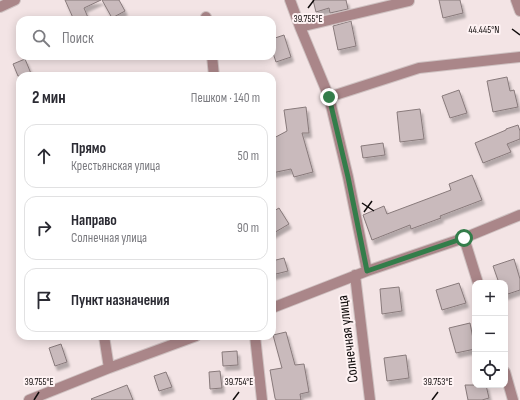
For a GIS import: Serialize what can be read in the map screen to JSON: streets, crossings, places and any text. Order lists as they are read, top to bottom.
{
  "streets": {
    "street": ["Солнечная улица"]
  },
  "page": {
    "search": "Поиск",
    "heading": ["2 мин", "Пешком · 140 m"],
    "list": [
      ["Прямо", "Крестьянская улица", "50 m"],
      ["Направо", "Солнечная улица", "90 m"],
      "Пункт назначения"
    ],
    "map_buttons": ["+", "−"]
  },
  "coordinates": [
    "39.755°E",
    "44.445°N",
    "39.754°E",
    "39.753°E"
  ]
}
